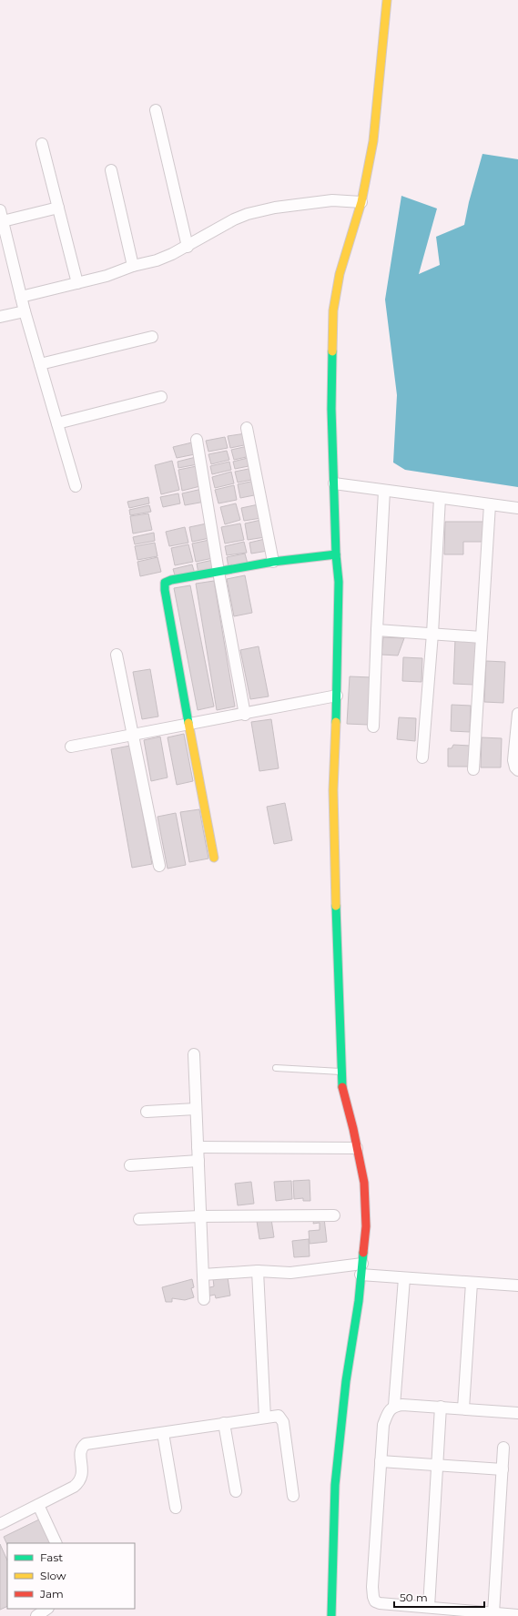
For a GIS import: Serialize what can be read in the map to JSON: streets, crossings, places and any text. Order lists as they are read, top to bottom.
{
  "legend": ["Fast", "Slow", "Jam"],
  "scale_bar": "50 m"
}
